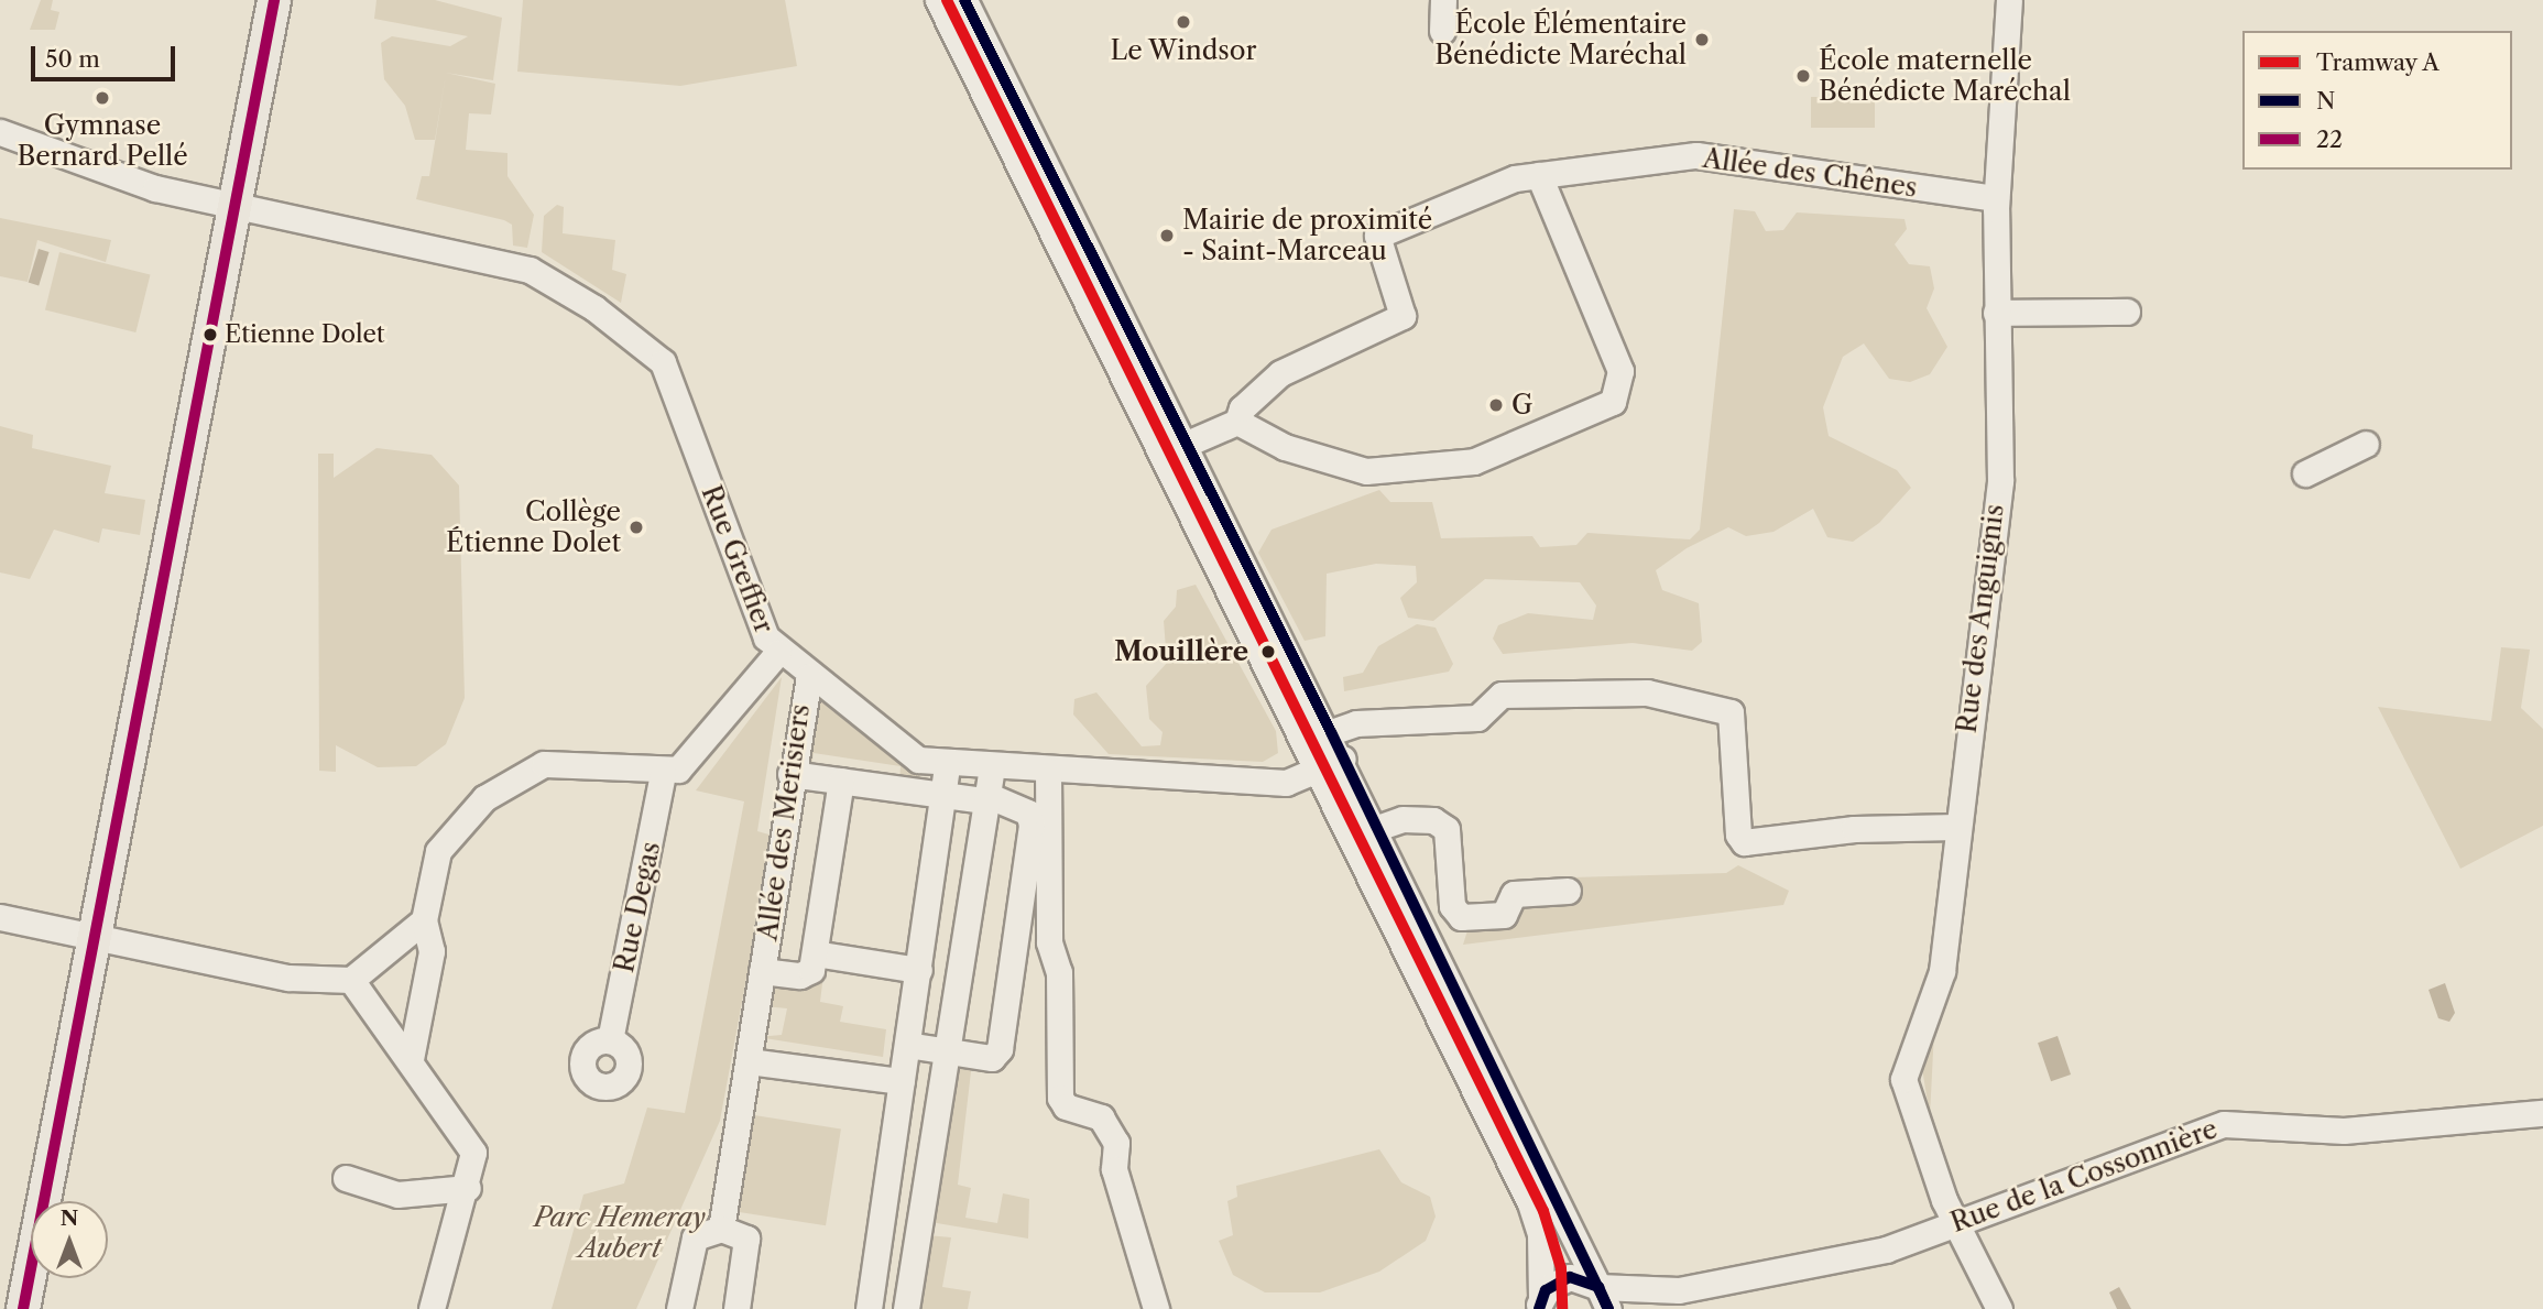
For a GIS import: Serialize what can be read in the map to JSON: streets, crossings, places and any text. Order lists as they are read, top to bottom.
{
  "streets": {
    "street": [
      "Allée des Chênes",
      "Rue Greffier",
      "Rue des Anguignis",
      "Allée des Merisiers",
      "Rue Degas",
      "Rue de la Cossonnière"
    ]
  },
  "crossings": [
    ["Allée des Chênes", "Rue des Anguignis"],
    ["Rue Greffier", "Allée des Merisiers"],
    ["Rue des Anguignis", "Rue de la Cossonnière"]
  ],
  "parks": ["Parc Hemeray Aubert"],
  "places": [
    "Le Windsor",
    "École Élémentaire Bénédicte Maréchal",
    "École maternelle Bénédicte Maréchal",
    "Gymnase Bernard Pellé",
    "Mairie de proximité - Saint-Marceau",
    "Etienne Dolet",
    "G",
    "Collège Étienne Dolet",
    "Mouillère"
  ],
  "lines": ["tram line A", "transit line N", "transit line 22"],
  "legend": ["Tramway A", "N", "22"],
  "scale_bar": "50 m",
  "north": "top"
}
